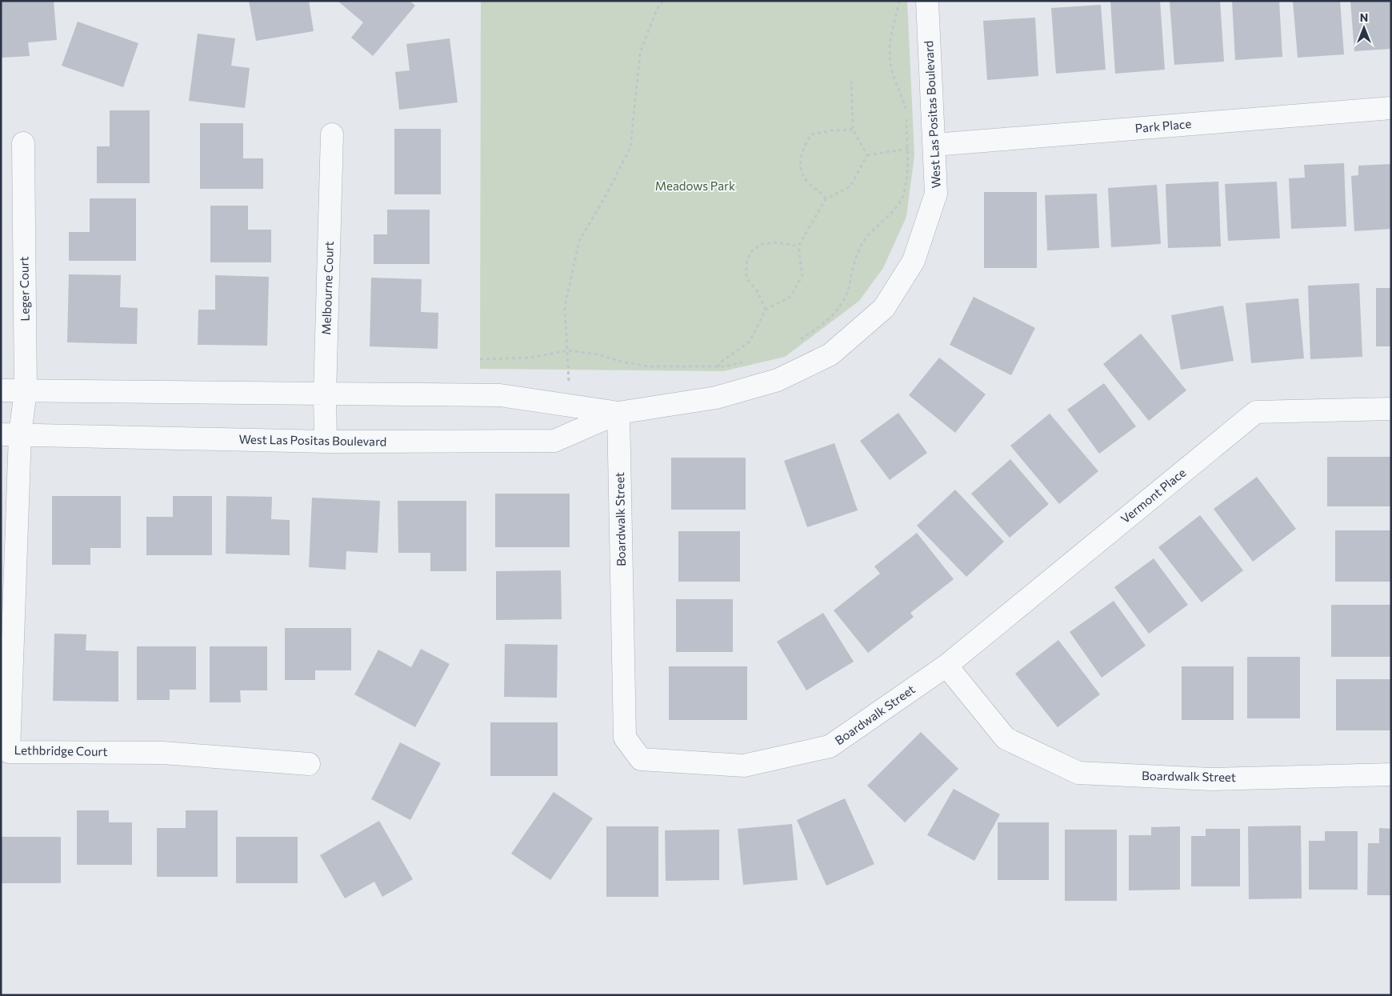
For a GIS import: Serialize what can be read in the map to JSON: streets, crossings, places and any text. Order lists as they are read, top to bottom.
{
  "streets": {
    "street": [
      "West Las Positas Boulevard",
      "Park Place",
      "Melbourne Court",
      "Leger Court",
      "Vermont Place",
      "Boardwalk Street",
      "Lethbridge Court"
    ]
  },
  "crossings": [
    ["West Las Positas Boulevard", "Park Place"],
    ["West Las Positas Boulevard", "Melbourne Court"],
    ["West Las Positas Boulevard", "Leger Court"],
    ["West Las Positas Boulevard", "Boardwalk Street"],
    ["West Las Positas Boulevard", "Lethbridge Court"],
    ["Leger Court", "Lethbridge Court"],
    ["Vermont Place", "Boardwalk Street"]
  ],
  "parks": ["Meadows Park"],
  "north": "top"
}
